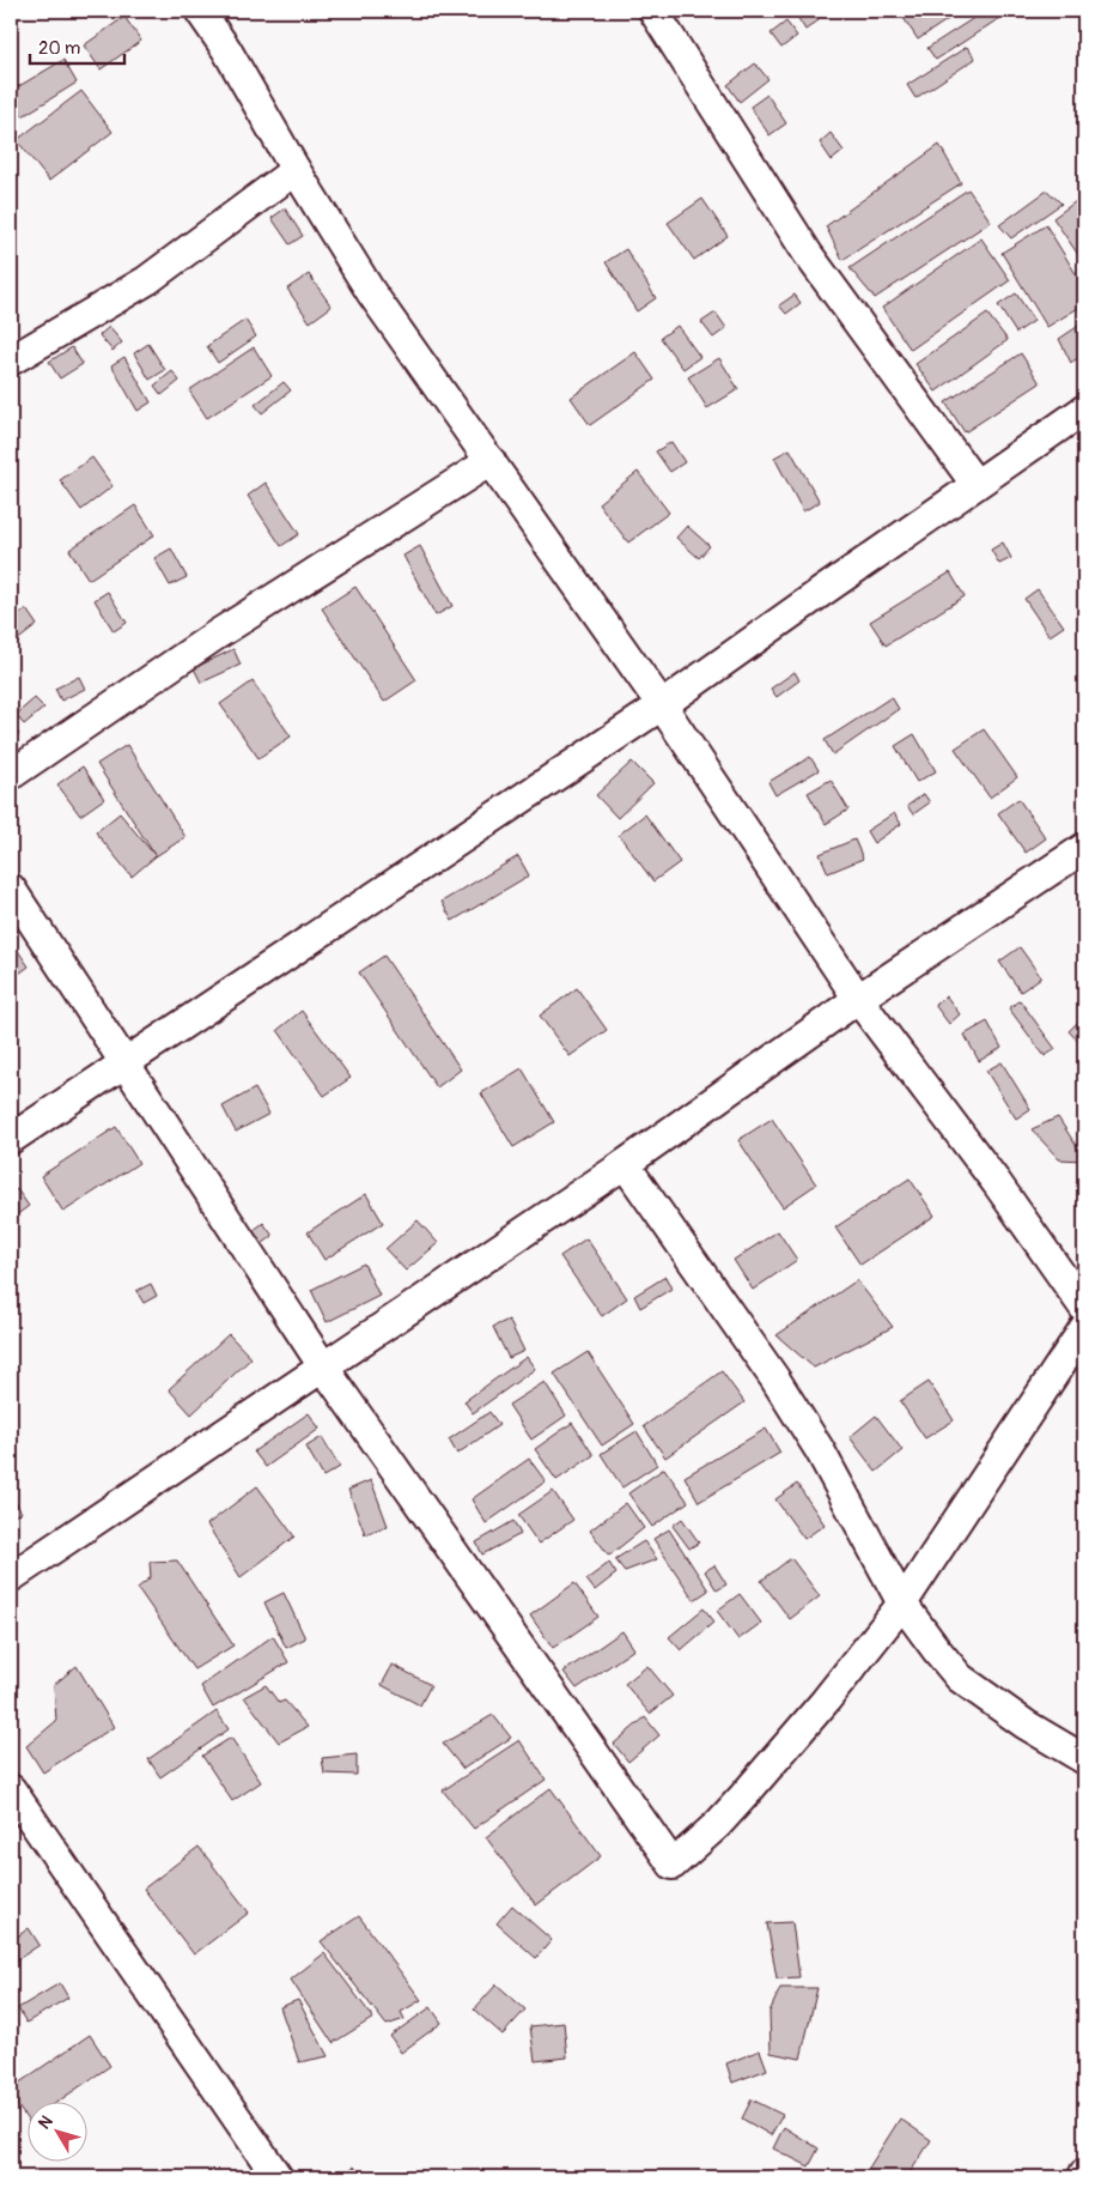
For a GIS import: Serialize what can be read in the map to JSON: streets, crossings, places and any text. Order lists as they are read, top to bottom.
{
  "scale_bar": "20 m",
  "north": "top left"
}
